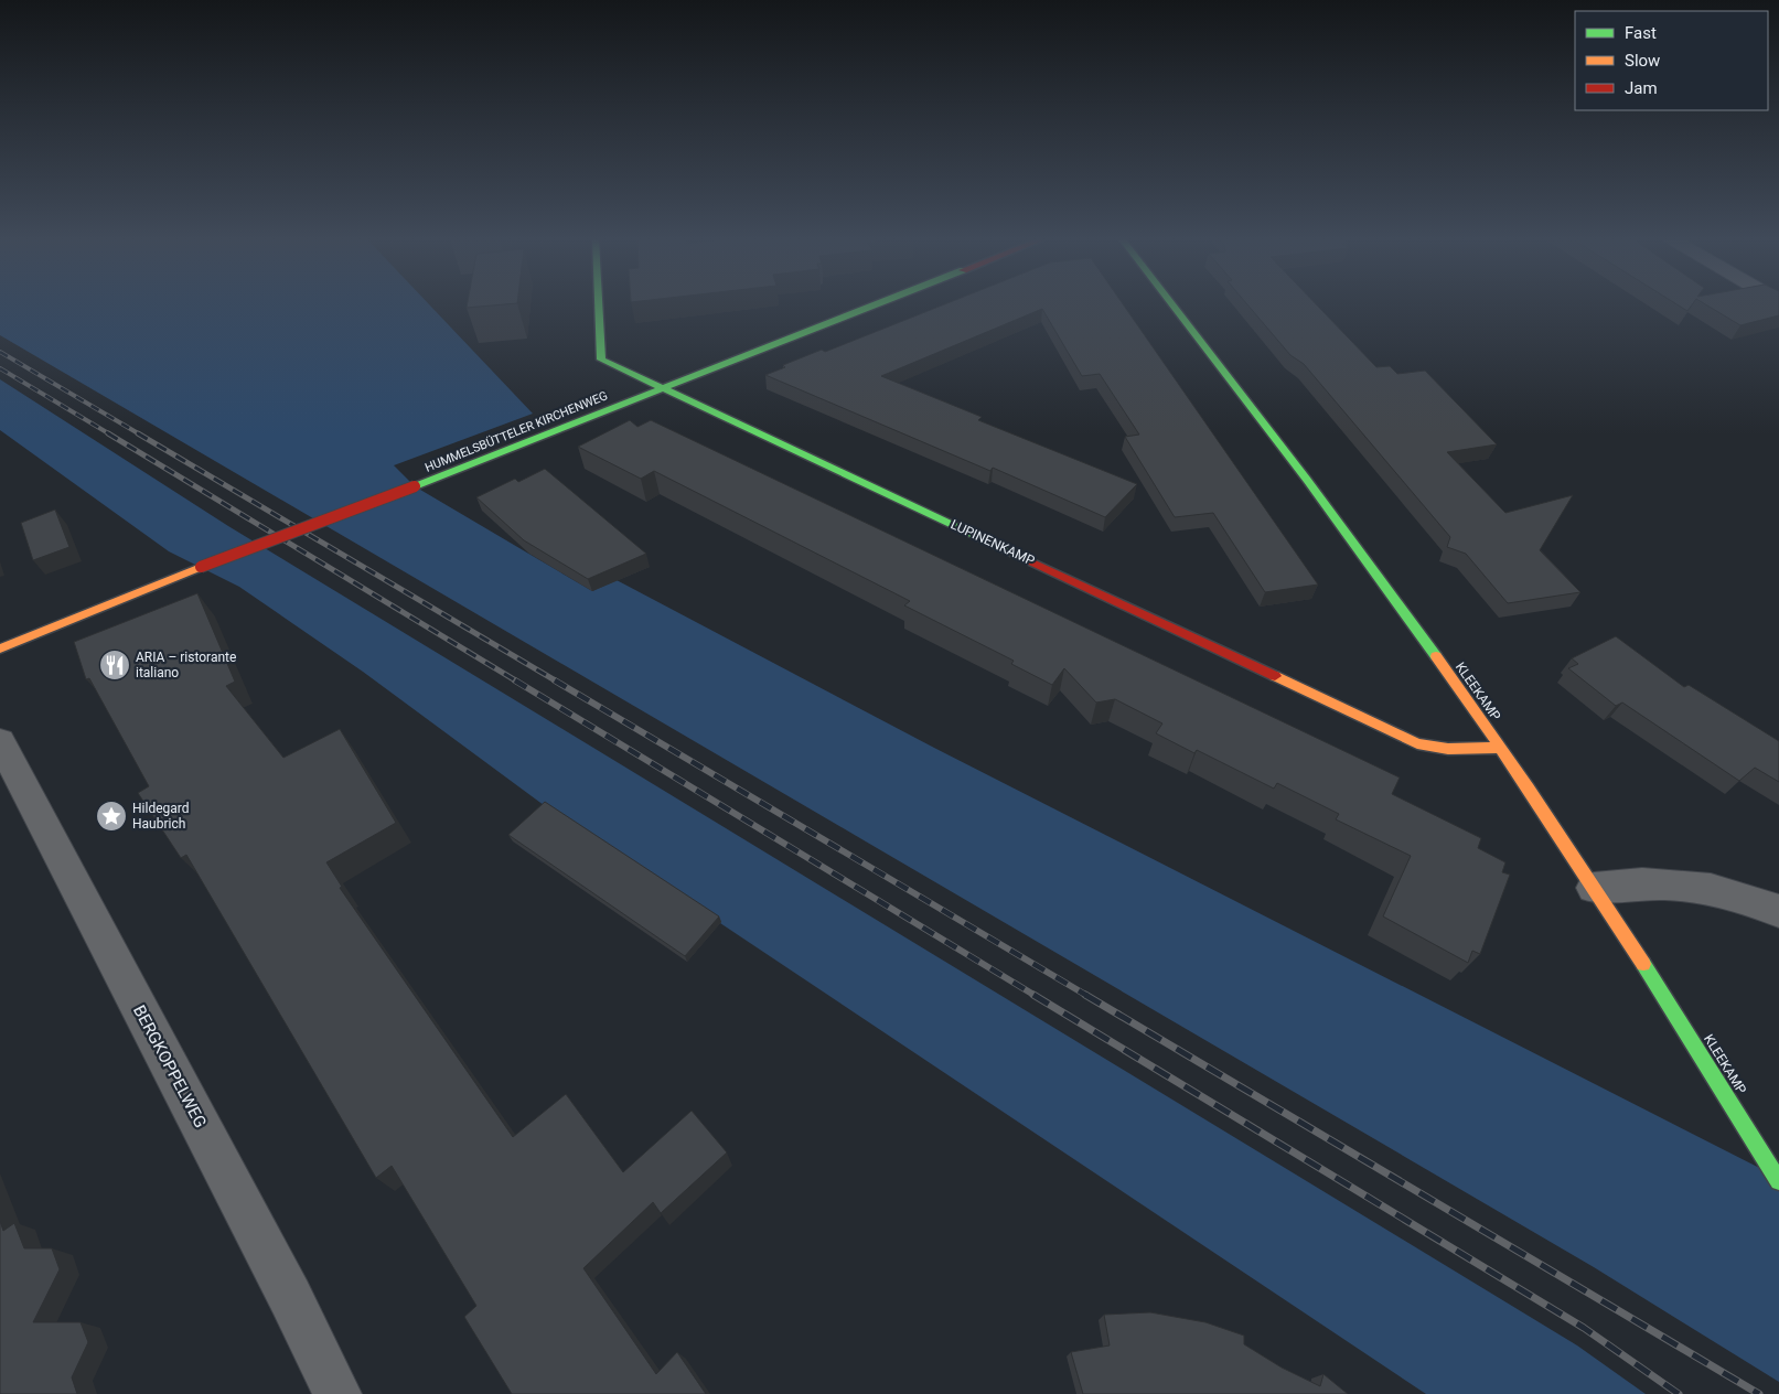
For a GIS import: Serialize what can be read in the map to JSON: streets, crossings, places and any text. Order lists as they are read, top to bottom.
{
  "streets": {
    "street": [
      "HUMMELSBÜTTELER KIRCHENWEG",
      "LUPINENKAMP",
      "KLEEKAMP",
      "BERGKOPPELWEG"
    ]
  },
  "crossings": [
    ["HUMMELSBÜTTELER KIRCHENWEG", "LUPINENKAMP"],
    ["LUPINENKAMP", "KLEEKAMP"]
  ],
  "places": {
    "restaurant": ["ARIA – ristorante italiano"],
    "place": ["Hildegard Haubrich"]
  },
  "legend": ["Fast", "Slow", "Jam"]
}
